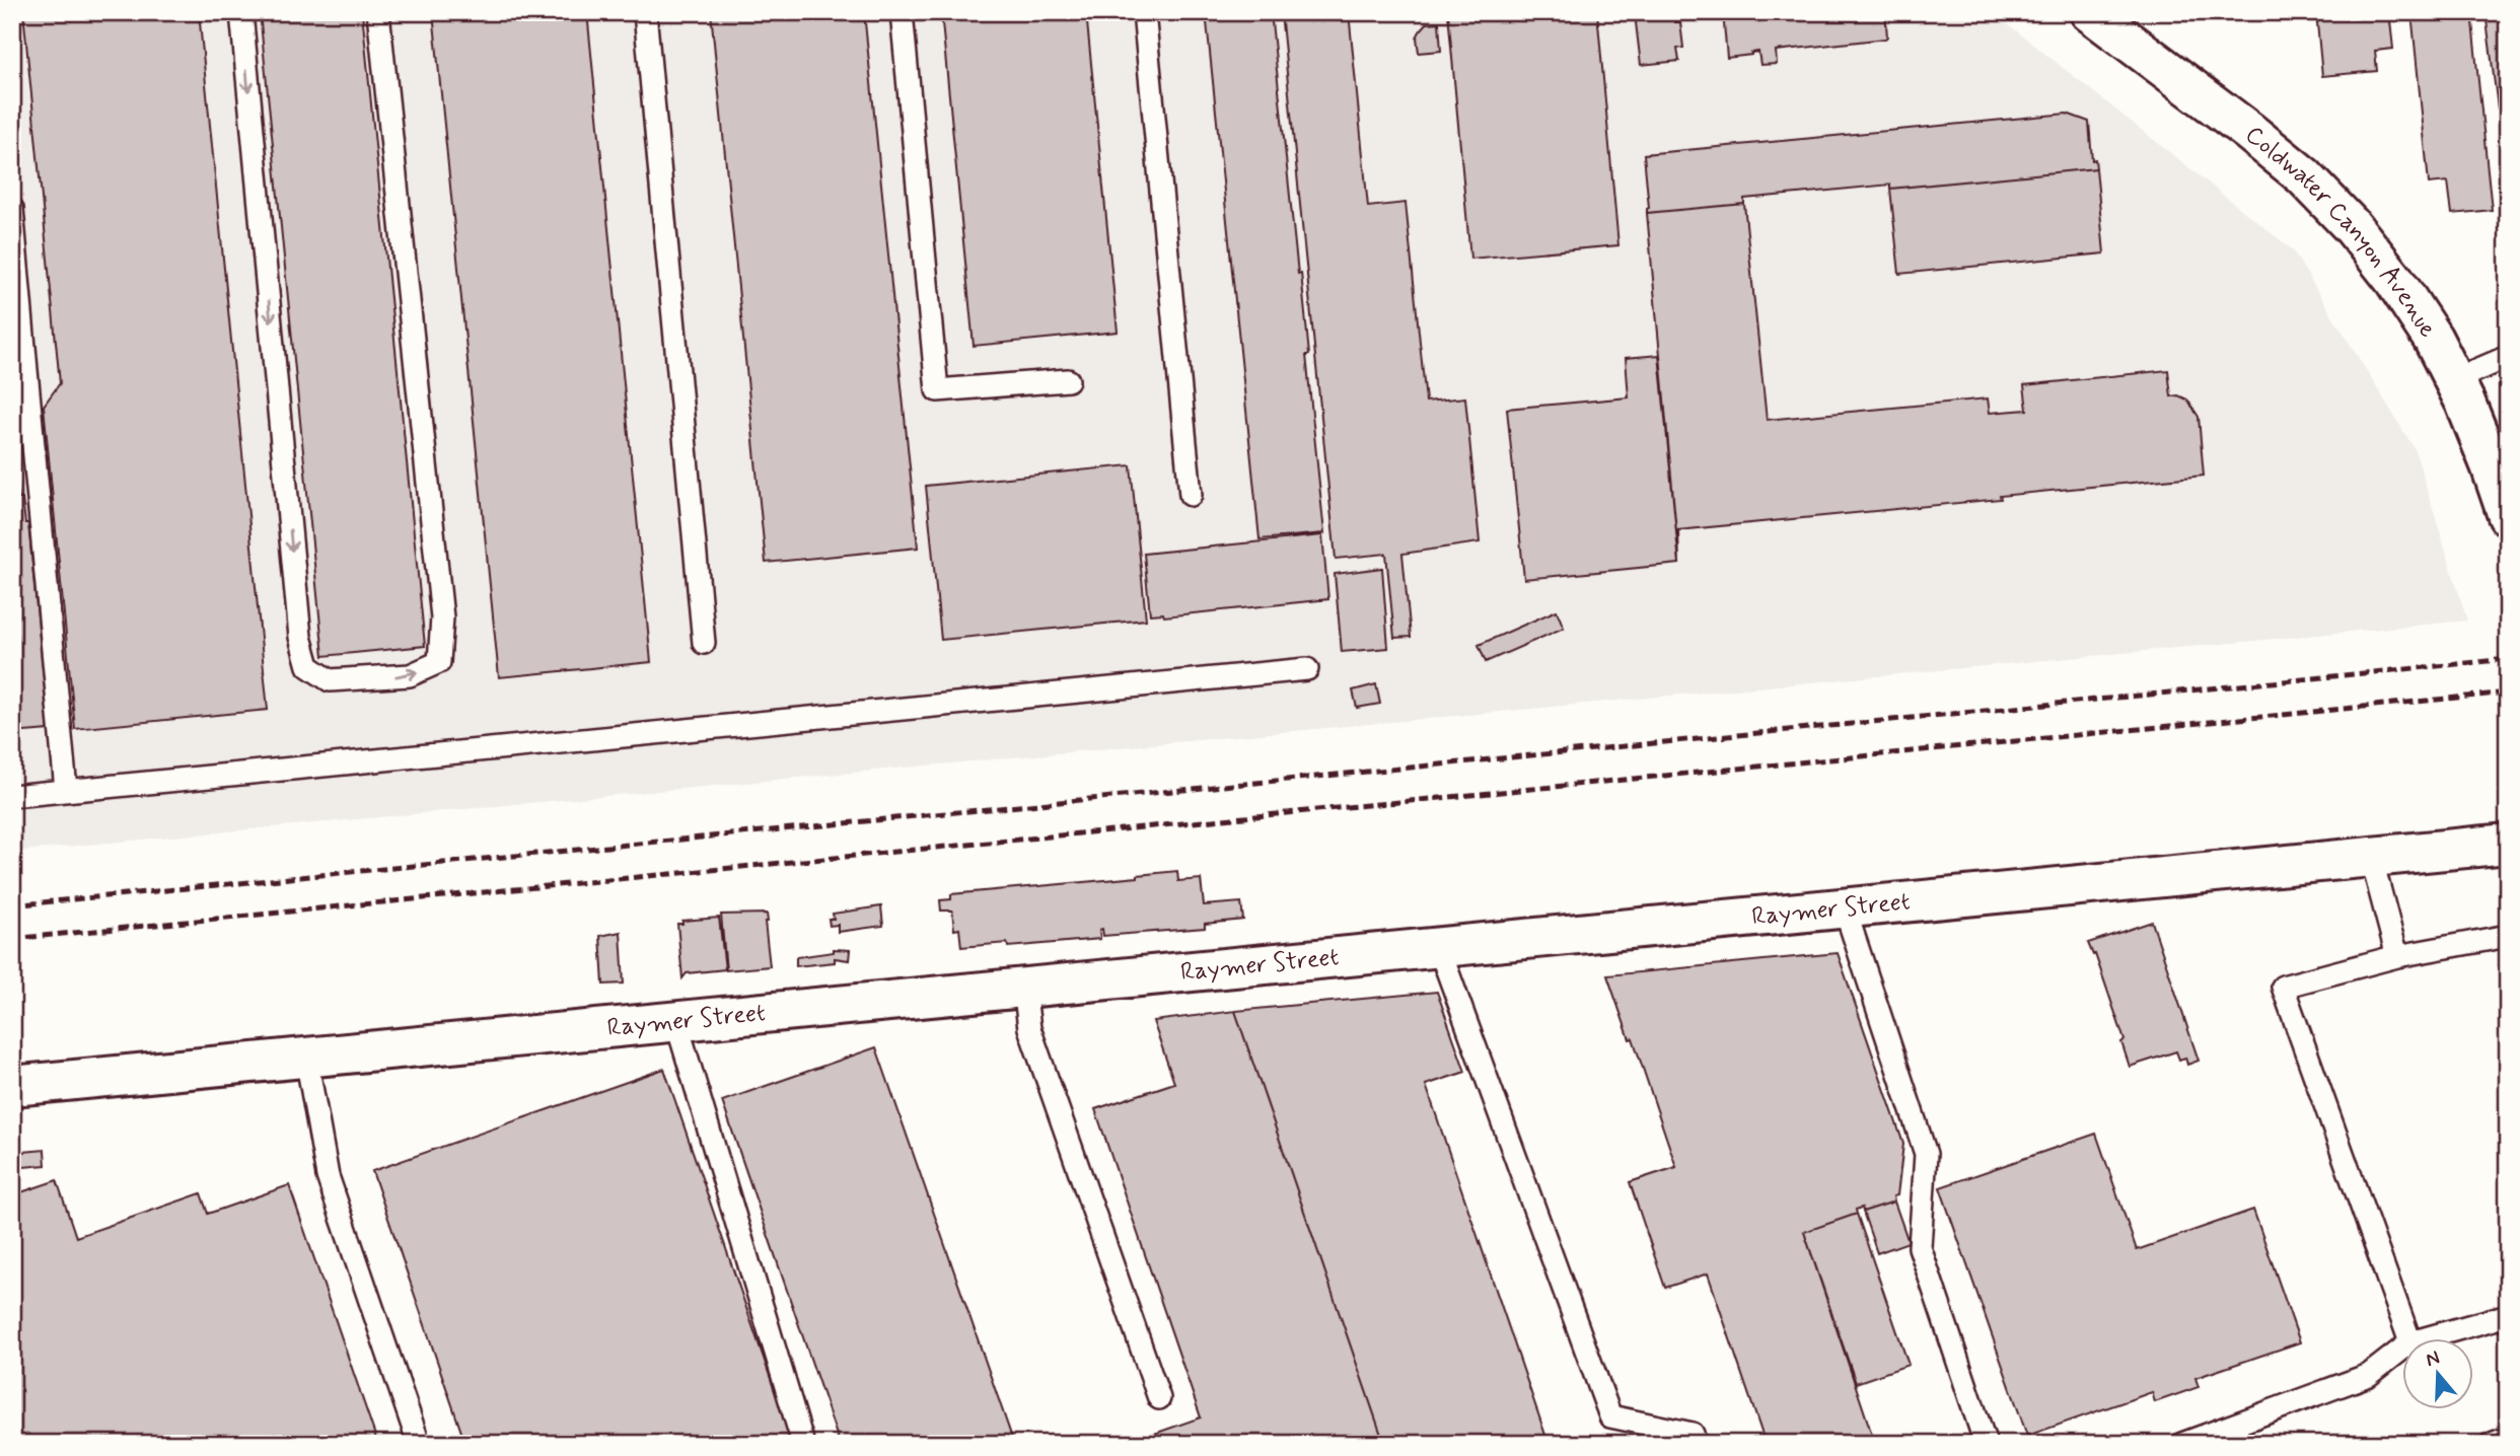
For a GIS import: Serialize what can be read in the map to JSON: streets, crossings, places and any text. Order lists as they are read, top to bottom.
{
  "streets": {
    "street": ["Coldwater Canyon Avenue", "Raymer Street"]
  },
  "north": "top"
}
